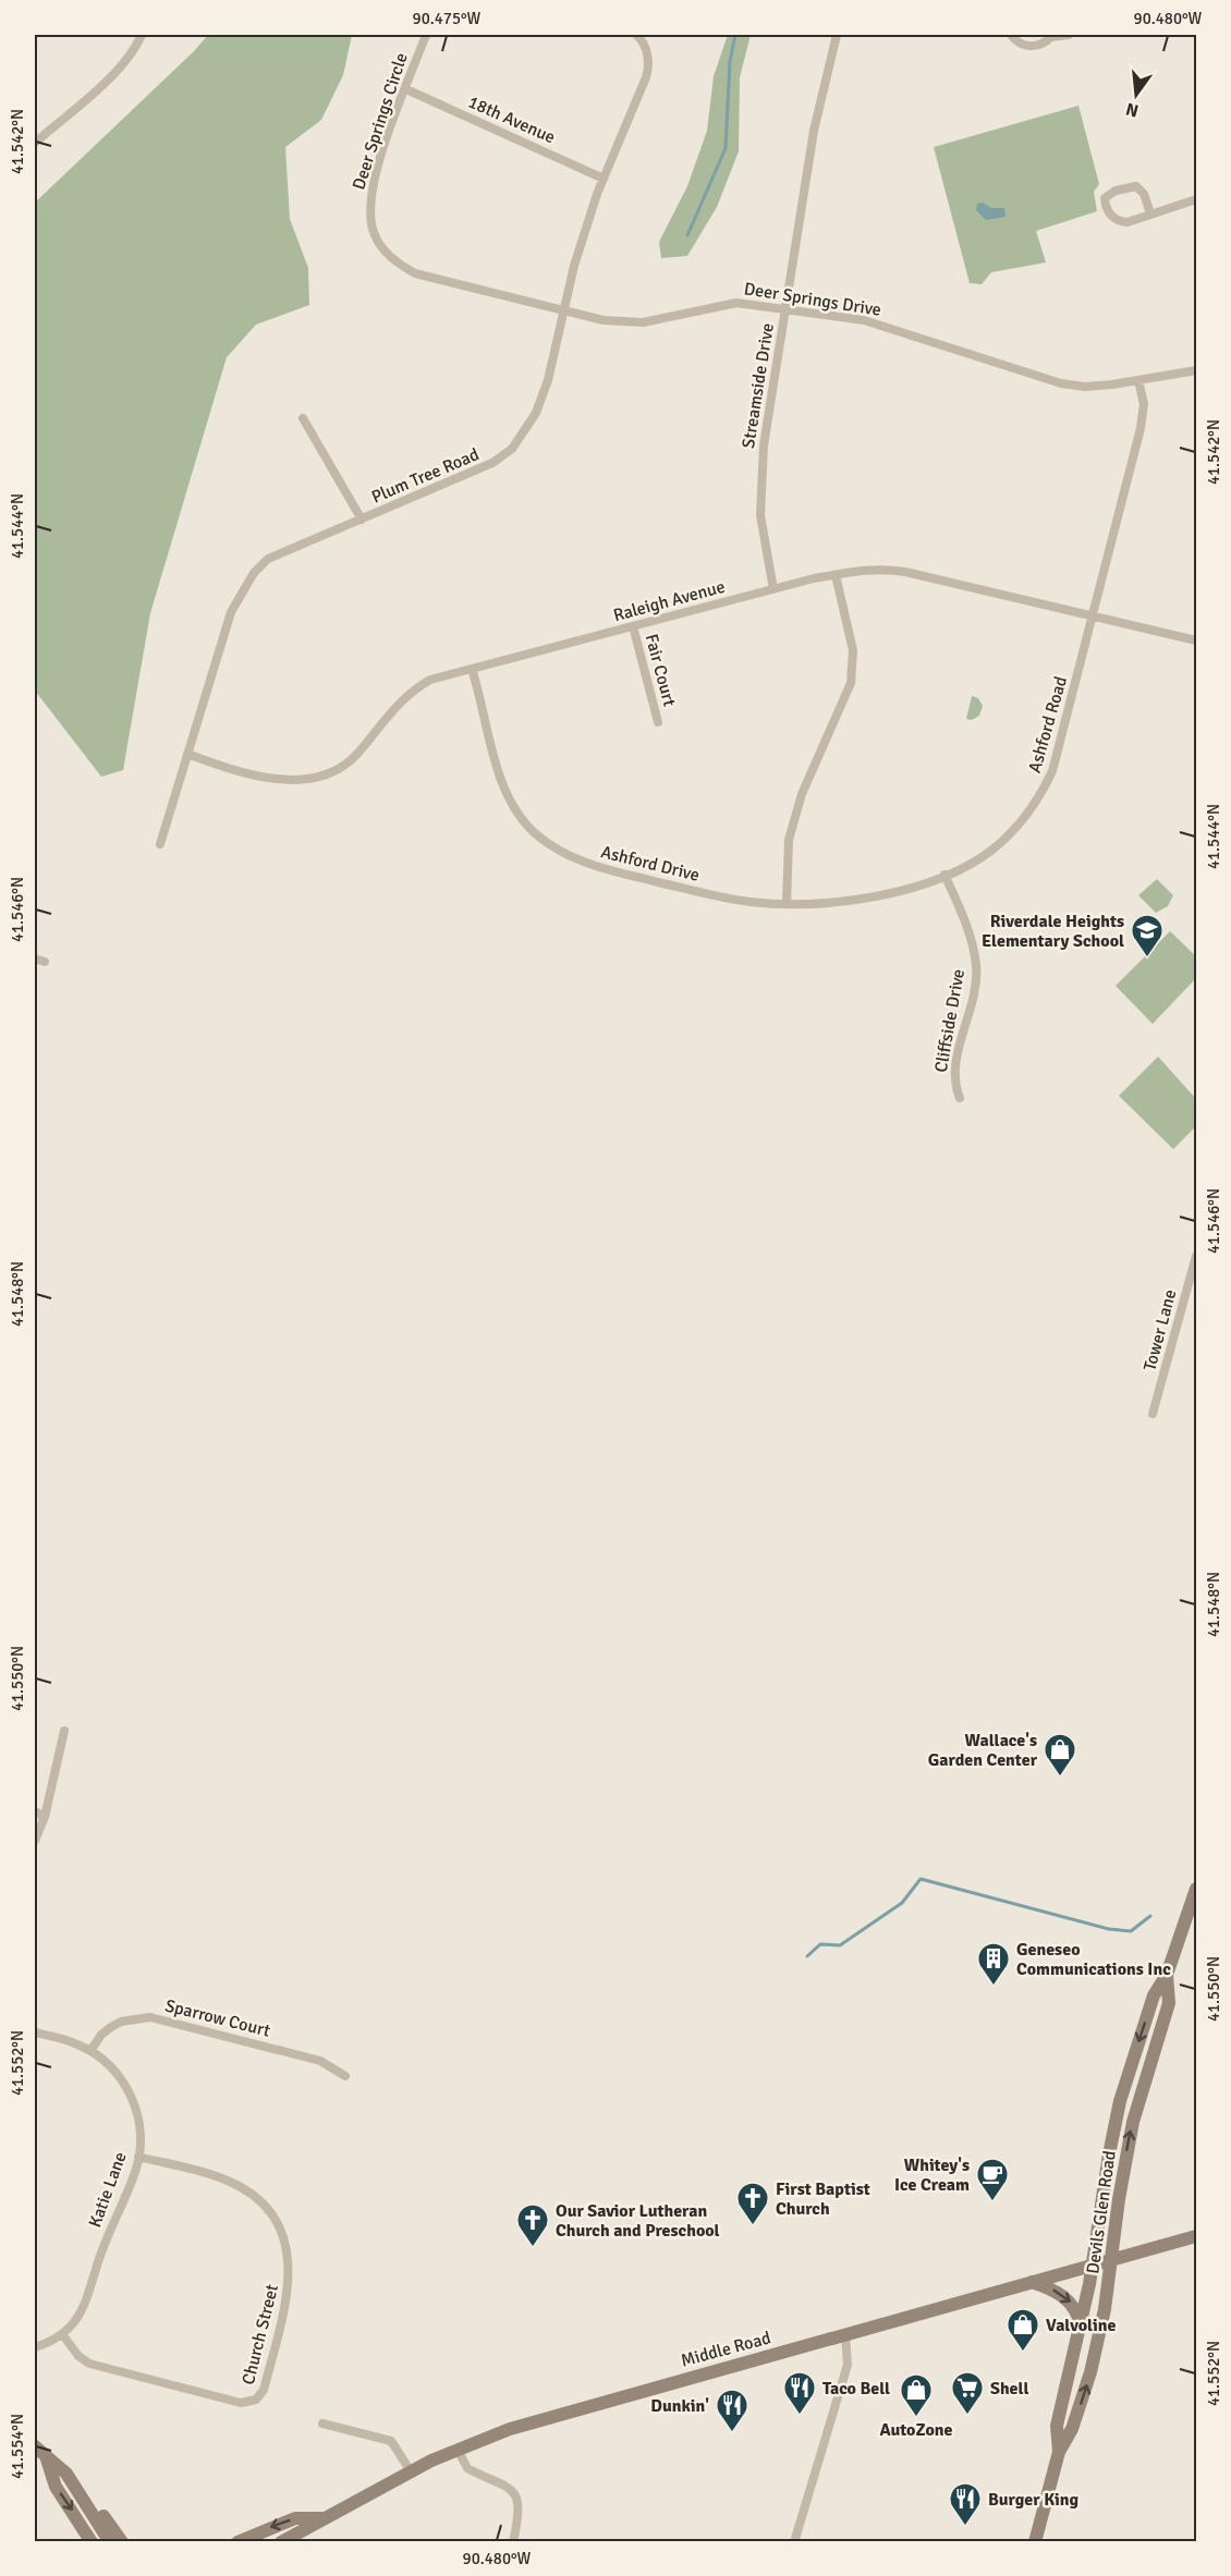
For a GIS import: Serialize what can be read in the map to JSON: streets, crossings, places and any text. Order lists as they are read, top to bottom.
{
  "streets": {
    "main road": ["Devils Glen Road", "Middle Road"],
    "street": [
      "18th Avenue",
      "Deer Springs Circle",
      "Deer Springs Drive",
      "Streamside Drive",
      "Plum Tree Road",
      "Raleigh Avenue",
      "Fair Court",
      "Ashford Road",
      "Ashford Drive",
      "Cliffside Drive",
      "Tower Lane",
      "Sparrow Court",
      "Katie Lane",
      "Church Street"
    ]
  },
  "crossings": [
    ["18th Avenue", "Deer Springs Circle"],
    ["18th Avenue", "Plum Tree Road"],
    ["Deer Springs Circle", "Deer Springs Drive"],
    ["Deer Springs Drive", "Streamside Drive"],
    ["Deer Springs Drive", "Plum Tree Road"],
    ["Deer Springs Drive", "Ashford Road"],
    ["Streamside Drive", "Raleigh Avenue"],
    ["Plum Tree Road", "Raleigh Avenue"],
    ["Raleigh Avenue", "Fair Court"],
    ["Raleigh Avenue", "Ashford Road"],
    ["Raleigh Avenue", "Ashford Drive"],
    ["Ashford Road", "Ashford Drive"],
    ["Ashford Road", "Cliffside Drive"],
    ["Sparrow Court", "Katie Lane"],
    ["Katie Lane", "Church Street"],
    ["Devils Glen Road", "Middle Road"]
  ],
  "places": {
    "school or university": ["Riverdale Heights Elementary School"],
    "shop": ["Wallace's Garden Center", "Valvoline", "AutoZone"],
    "building": ["Geneseo Communications Inc"],
    "cafe": ["Whitey's Ice Cream"],
    "church": ["First Baptist Church", "Our Savior Lutheran Church and Preschool"],
    "restaurant": ["Taco Bell", "Dunkin'", "Burger King"],
    "supermarket": ["Shell"]
  },
  "north": "bottom",
  "coordinates": [
    "90.475°W",
    "90.480°W",
    "41.542°N",
    "41.544°N",
    "41.546°N",
    "41.548°N",
    "41.550°N",
    "41.552°N",
    "41.554°N"
  ]
}
